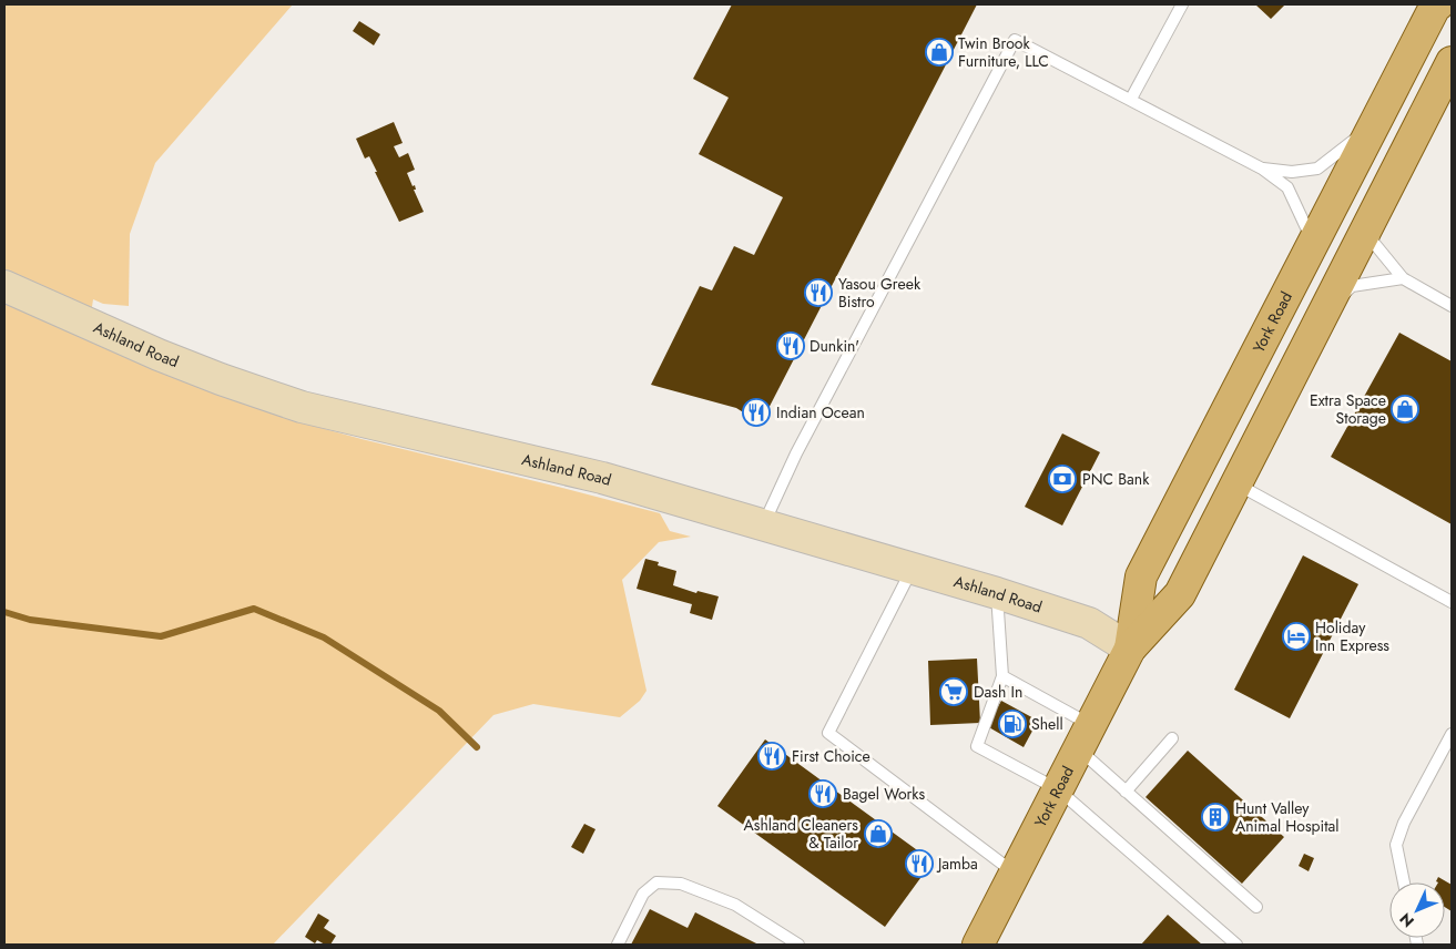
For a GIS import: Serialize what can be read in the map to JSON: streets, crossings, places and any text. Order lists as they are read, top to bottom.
{
  "streets": {
    "main road": ["York Road", "Ashland Road"]
  },
  "crossings": [
    ["York Road", "Ashland Road"]
  ],
  "places": {
    "shop": ["Twin Brook Furniture, LLC", "Extra Space Storage", "Ashland Cleaners & Tailor"],
    "restaurant": [
      "Yasou Greek Bistro",
      "Dunkin'",
      "Indian Ocean",
      "First Choice",
      "Bagel Works",
      "Jamba"
    ],
    "bank": ["PNC Bank"],
    "hotel": ["Holiday Inn Express"],
    "supermarket": ["Dash In"],
    "fuel station": ["Shell"],
    "building": ["Hunt Valley Animal Hospital"]
  },
  "north": "bottom left"
}
